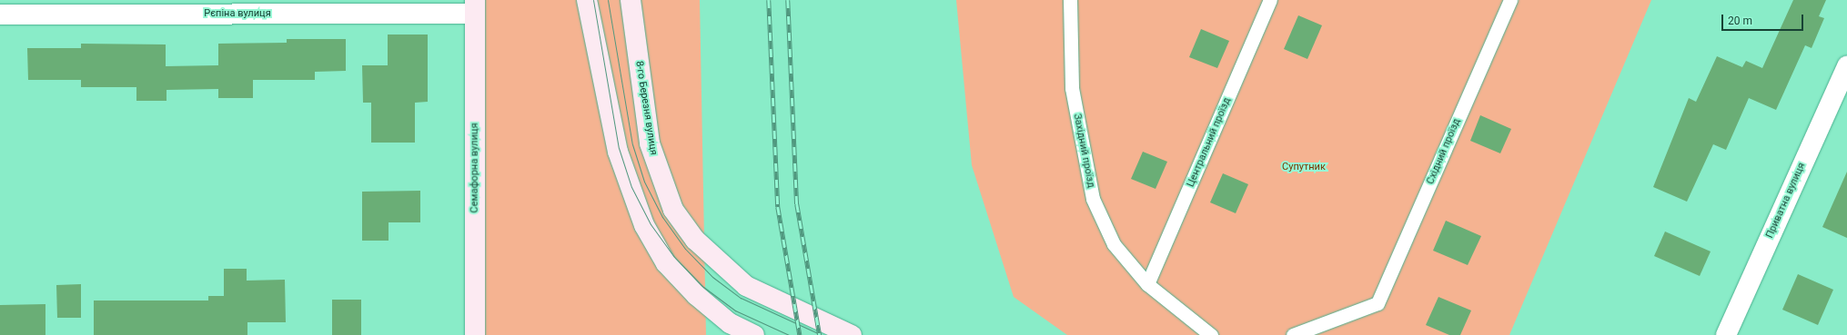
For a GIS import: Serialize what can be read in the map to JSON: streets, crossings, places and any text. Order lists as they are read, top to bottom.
{
  "streets": {
    "main road": ["8-го Березня вулиця", "Семафорна вулиця"],
    "street": ["Рєпіна вулиця", "Приватна вулиця"],
    "lane": ["Центральний проїзд", "Західний проїзд", "Східний проїзд"]
  },
  "crossings": [
    ["Рєпіна вулиця", "Семафорна вулиця"],
    ["Центральний проїзд", "Західний проїзд"]
  ],
  "parks": ["Супутник"],
  "scale_bar": "20 m"
}
